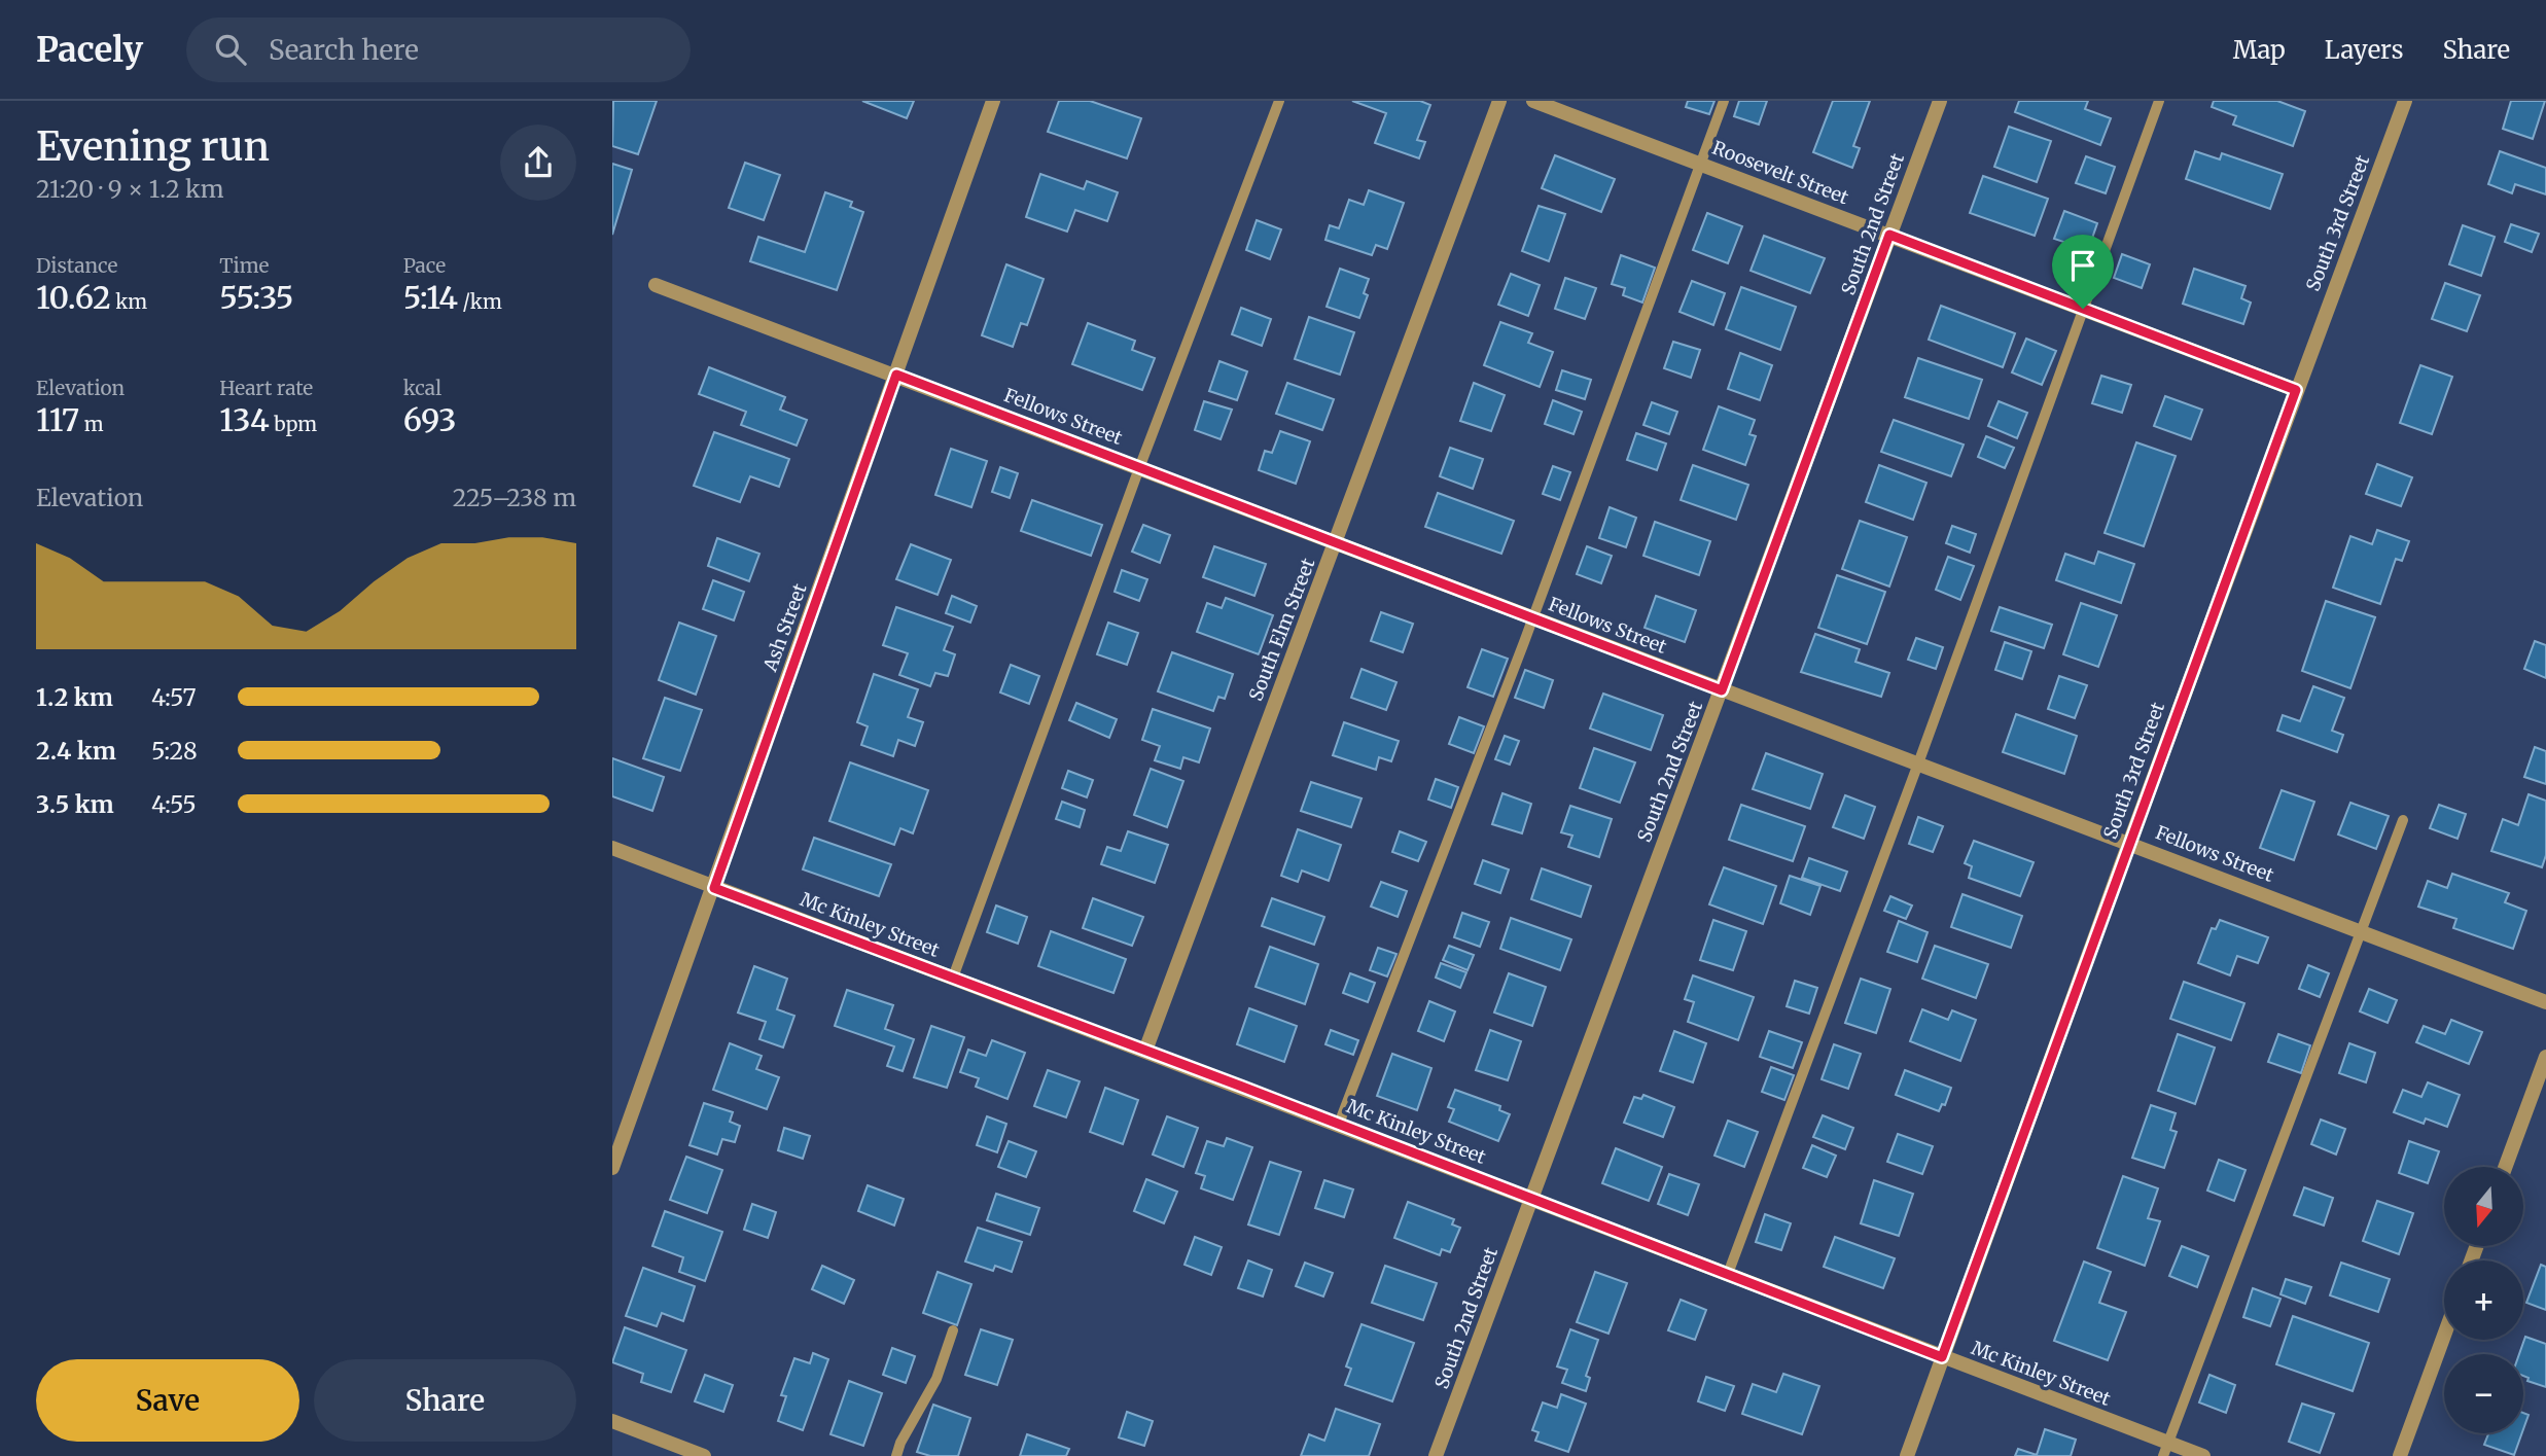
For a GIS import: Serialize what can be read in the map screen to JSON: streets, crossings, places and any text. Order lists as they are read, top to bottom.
{
  "streets": {
    "street": [
      "Roosevelt Street",
      "South 3rd Street",
      "South 2nd Street",
      "Fellows Street",
      "Ash Street",
      "South Elm Street",
      "Mc Kinley Street"
    ]
  },
  "crossings": [
    ["Roosevelt Street", "South 3rd Street"],
    ["Roosevelt Street", "South 2nd Street"],
    ["South 3rd Street", "Fellows Street"],
    ["South 3rd Street", "Mc Kinley Street"],
    ["South 2nd Street", "Fellows Street"],
    ["South 2nd Street", "Mc Kinley Street"],
    ["Fellows Street", "Ash Street"],
    ["Fellows Street", "South Elm Street"],
    ["Ash Street", "Mc Kinley Street"],
    ["South Elm Street", "Mc Kinley Street"]
  ],
  "north": "bottom",
  "page": {
    "header": "Pacely",
    "search": "Search here",
    "nav": ["Map", "Layers", "Share"],
    "heading": ["Evening run", "21:20 · 9 × 1.2 km"],
    "stats": [
      ["Distance", "10.62 km"],
      ["Time", "55:35"],
      ["Pace", "5:14 /km"],
      ["Elevation", "117 m"],
      ["Heart rate", "134 bpm"],
      ["kcal", "693"]
    ],
    "chart": ["Elevation", "225–238 m"],
    "list": [
      {
        "name": "1.2 km",
        "note": "4:57"
      },
      {
        "name": "2.4 km",
        "note": "5:28"
      },
      {
        "name": "3.5 km",
        "note": "4:55"
      }
    ],
    "map_buttons": ["+", "−"],
    "buttons": ["Save", "Share"]
  }
}
